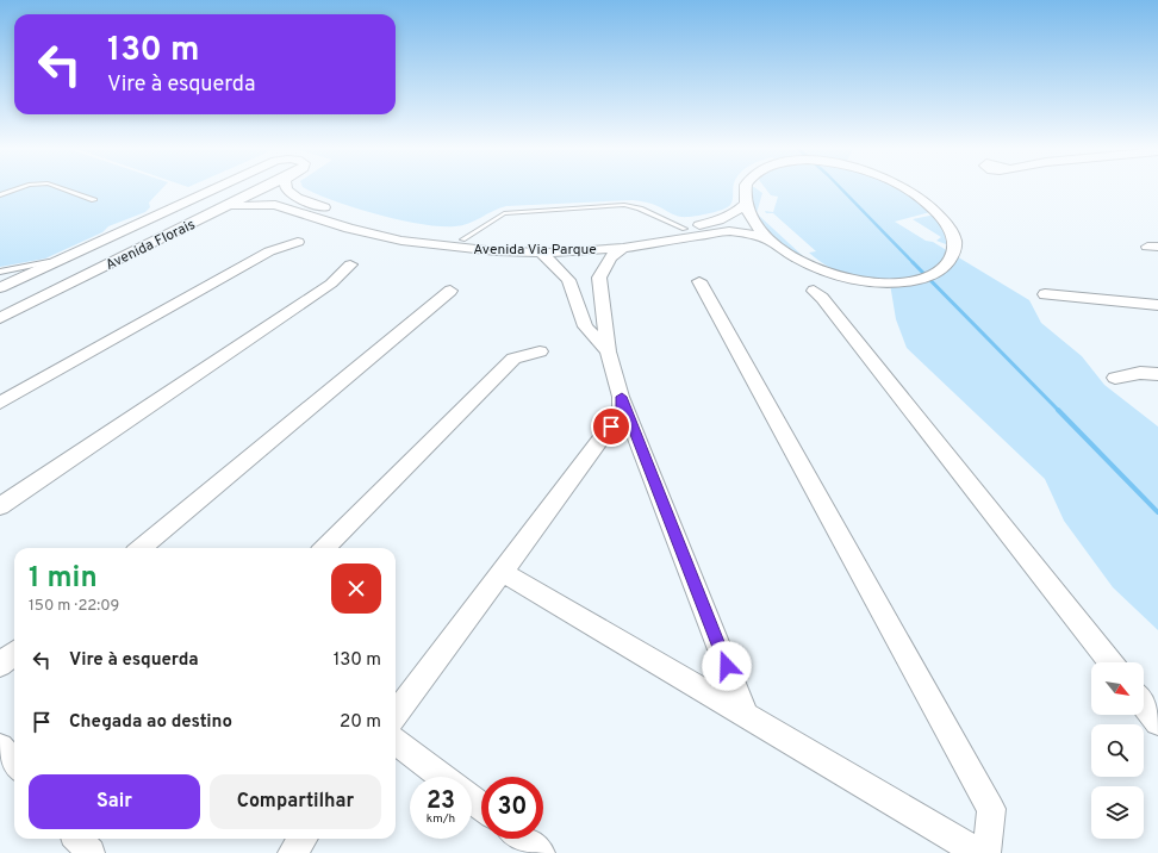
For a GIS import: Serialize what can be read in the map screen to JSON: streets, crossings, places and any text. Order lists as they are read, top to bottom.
{
  "streets": {
    "street": ["Avenida Florais", "Avenida Via Parque"]
  },
  "crossings": [
    ["Avenida Florais", "Avenida Via Parque"]
  ],
  "north": "bottom right",
  "page": {
    "turn": ["130 m", "Vire à esquerda"],
    "heading": ["1 min", "150 m · 22:09"],
    "list": [
      {
        "name": "Vire à esquerda",
        "value": "130 m"
      },
      {
        "name": "Chegada ao destino",
        "value": "20 m"
      }
    ],
    "buttons": ["Sair", "Compartilhar"],
    "speed": "23 km/h",
    "limit": "30"
  }
}
